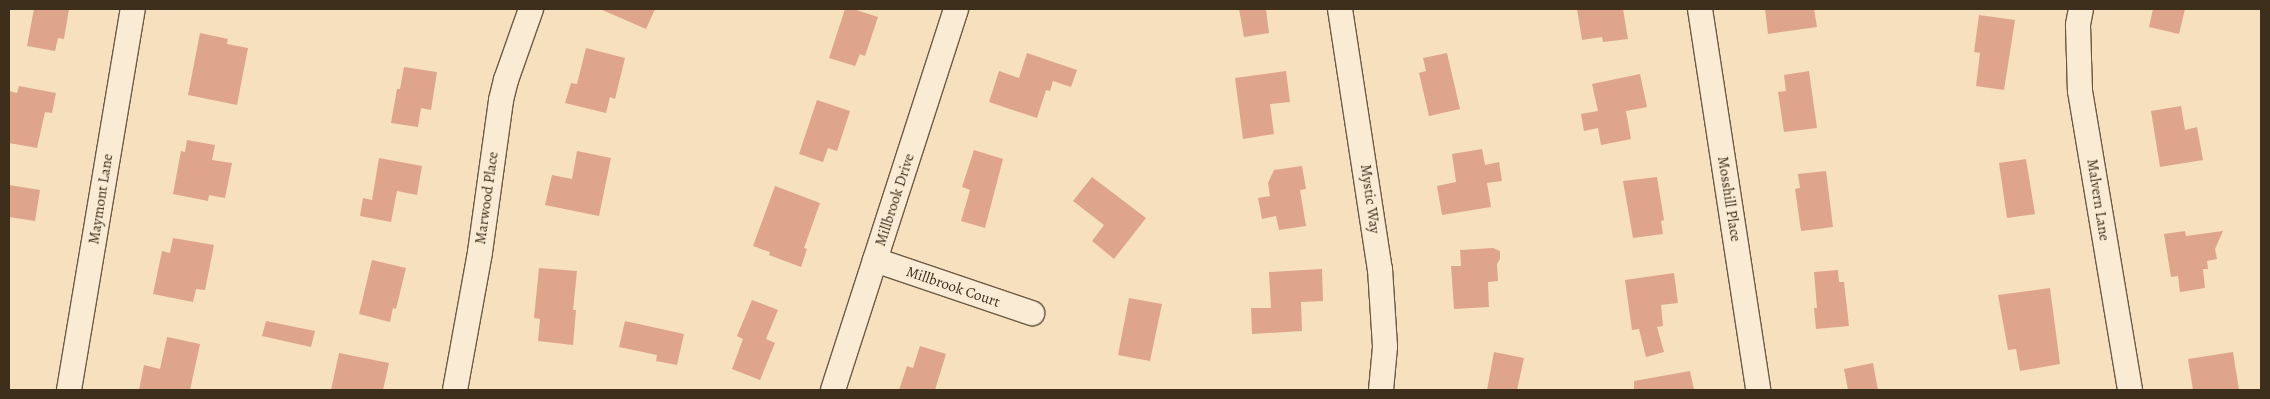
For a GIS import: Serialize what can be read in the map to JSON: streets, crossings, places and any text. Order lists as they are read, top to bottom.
{
  "streets": {
    "street": [
      "Marwood Place",
      "Maymont Lane",
      "Mystic Way",
      "Mosshill Place",
      "Millbrook Drive",
      "Malvern Lane",
      "Millbrook Court"
    ]
  },
  "crossings": [
    ["Millbrook Drive", "Millbrook Court"]
  ]
}
